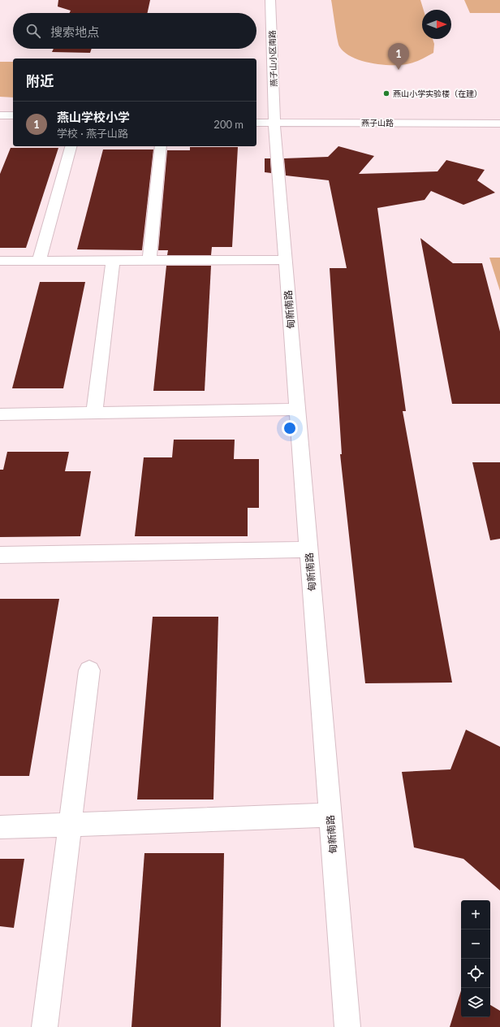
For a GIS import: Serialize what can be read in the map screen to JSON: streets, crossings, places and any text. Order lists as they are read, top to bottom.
{
  "streets": {
    "street": ["燕子山小区南路", "燕子山路", "甸新南路"]
  },
  "crossings": [
    ["燕子山小区南路", "燕子山路"],
    ["燕子山小区南路", "甸新南路"],
    ["燕子山路", "甸新南路"]
  ],
  "places": ["燕山小学实验楼（在建）"],
  "north": "right",
  "page": {
    "search": "搜索地点",
    "pins": "1",
    "heading": "附近",
    "list": [
      {
        "mark": "1",
        "name": "燕山学校小学",
        "note": "学校 · 燕子山路",
        "value": "200 m"
      }
    ],
    "map_buttons": ["+", "−"]
  }
}
